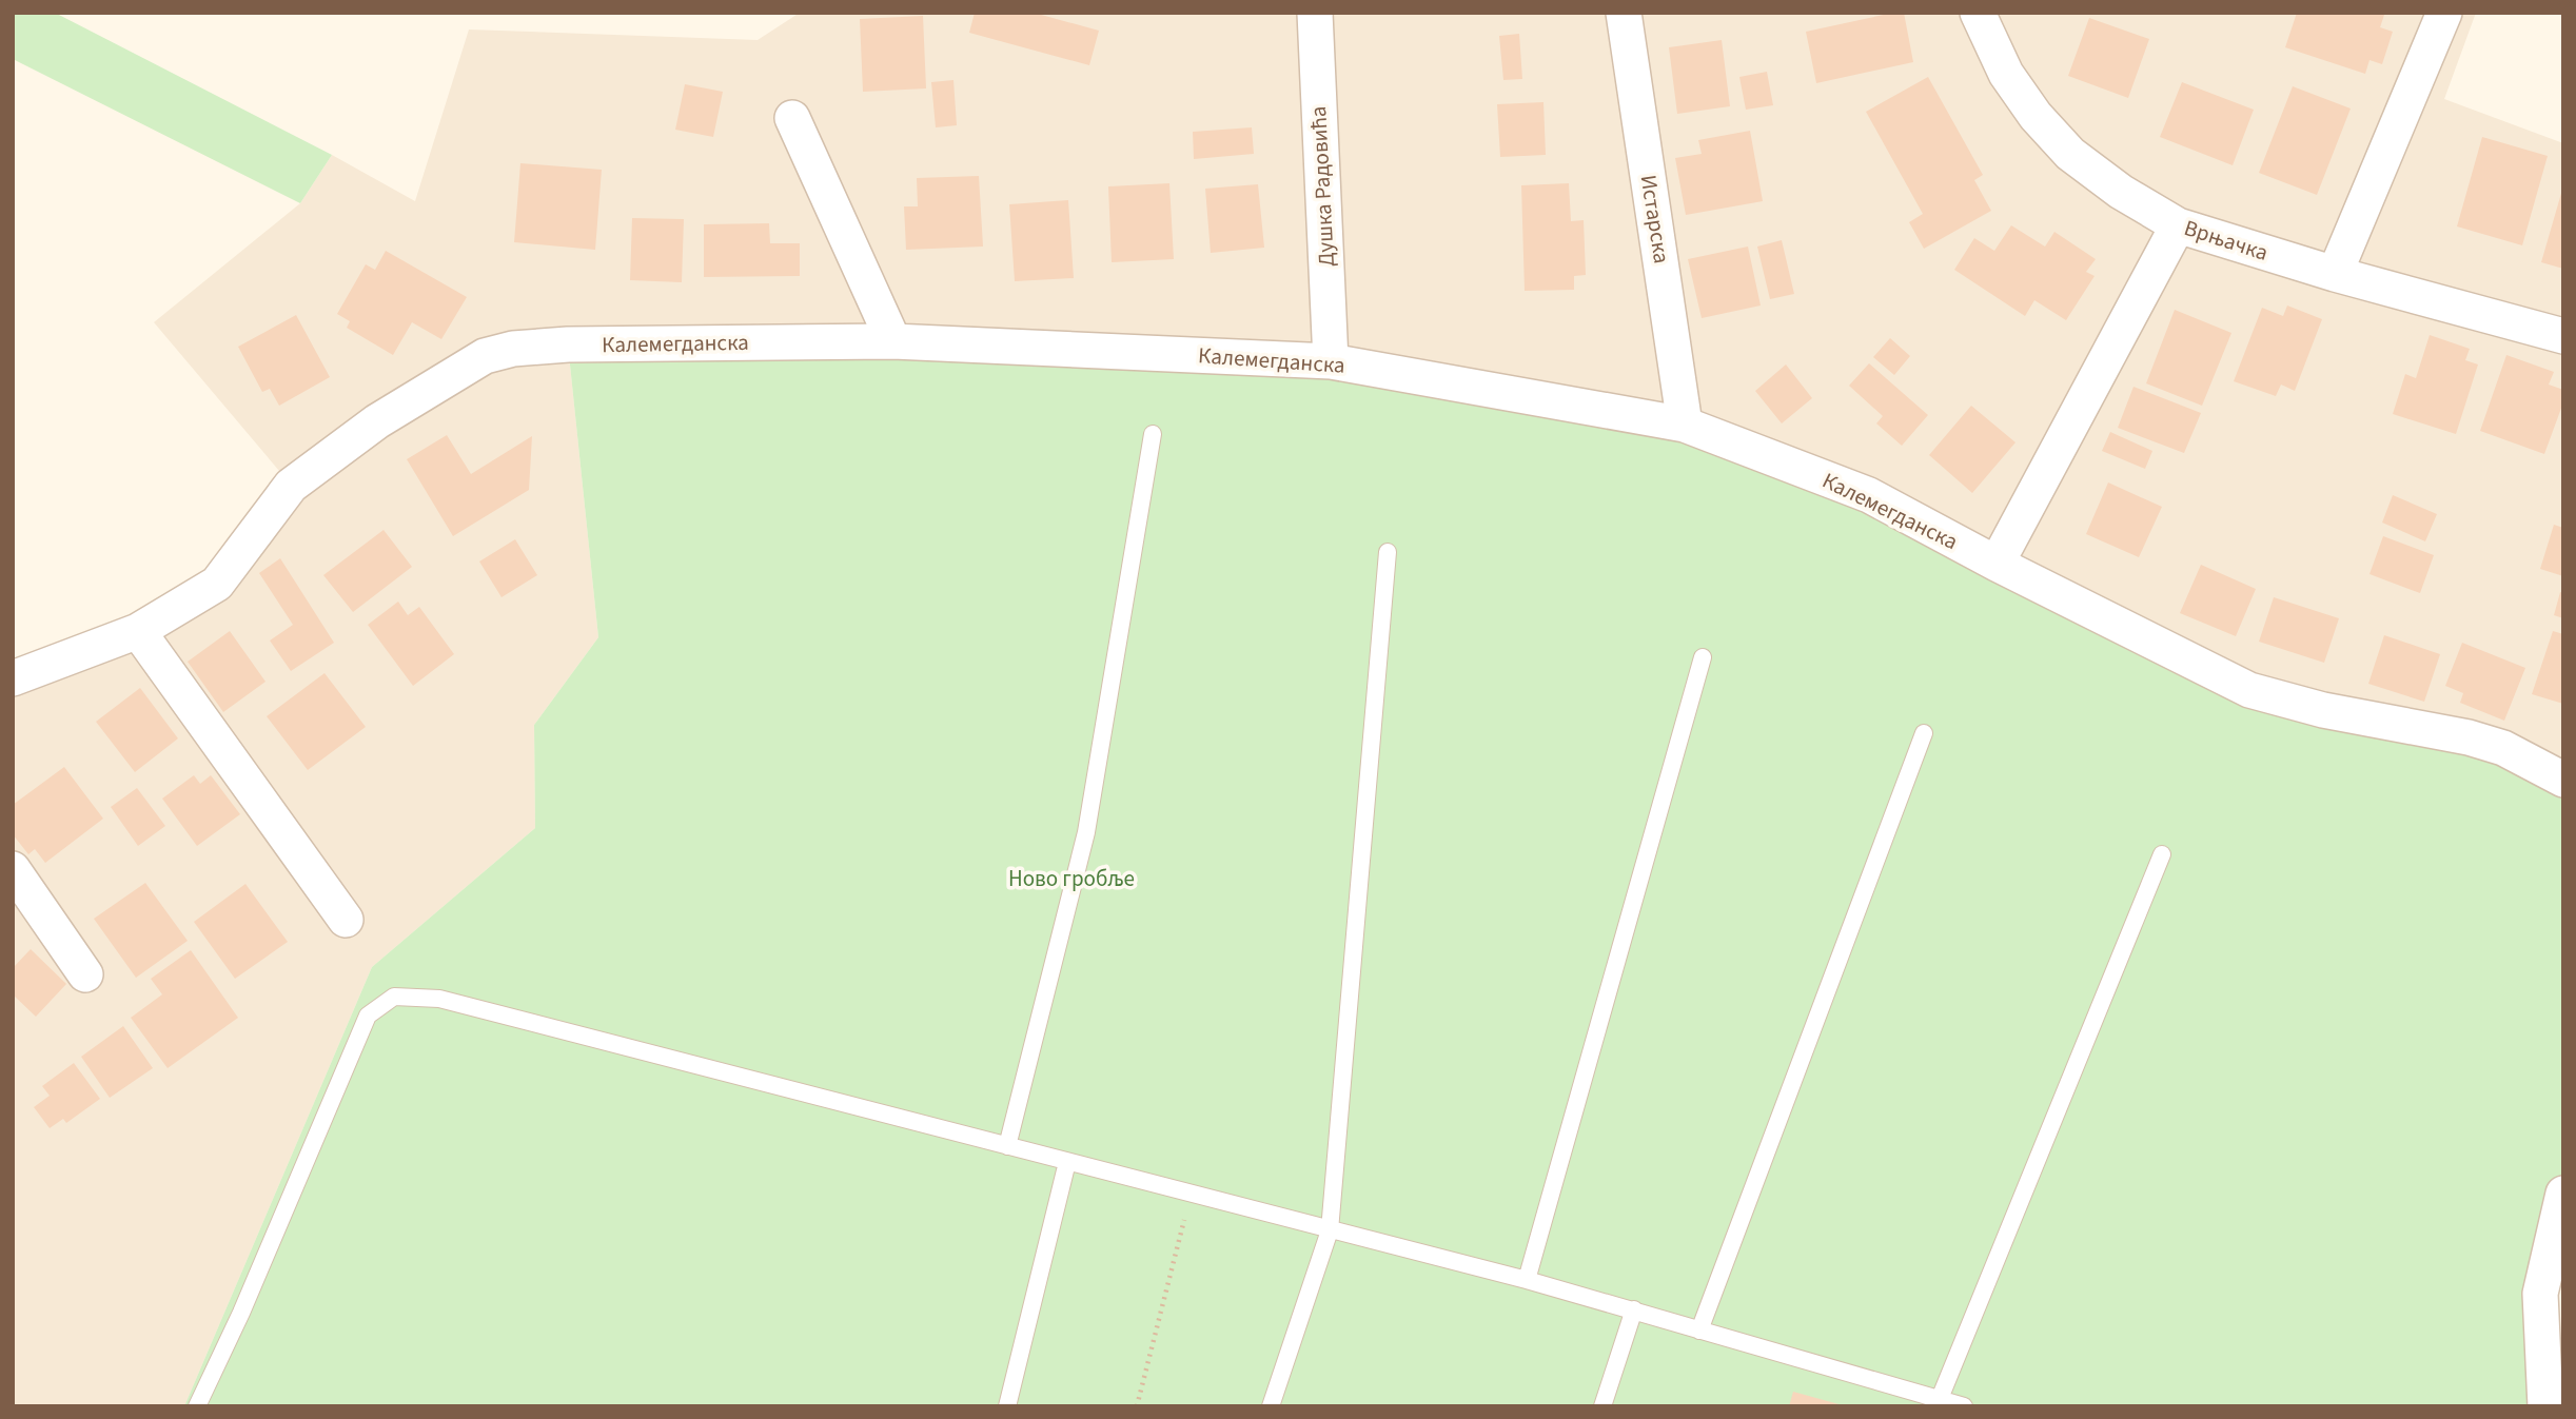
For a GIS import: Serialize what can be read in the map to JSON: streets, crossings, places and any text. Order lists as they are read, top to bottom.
{
  "streets": {
    "street": [
      "Душка Радовића",
      "Истарска",
      "Врњачка",
      "Калемегданска"
    ]
  },
  "crossings": [
    ["Душка Радовића", "Калемегданска"],
    ["Истарска", "Калемегданска"]
  ],
  "parks": ["Ново гробље"]
}
